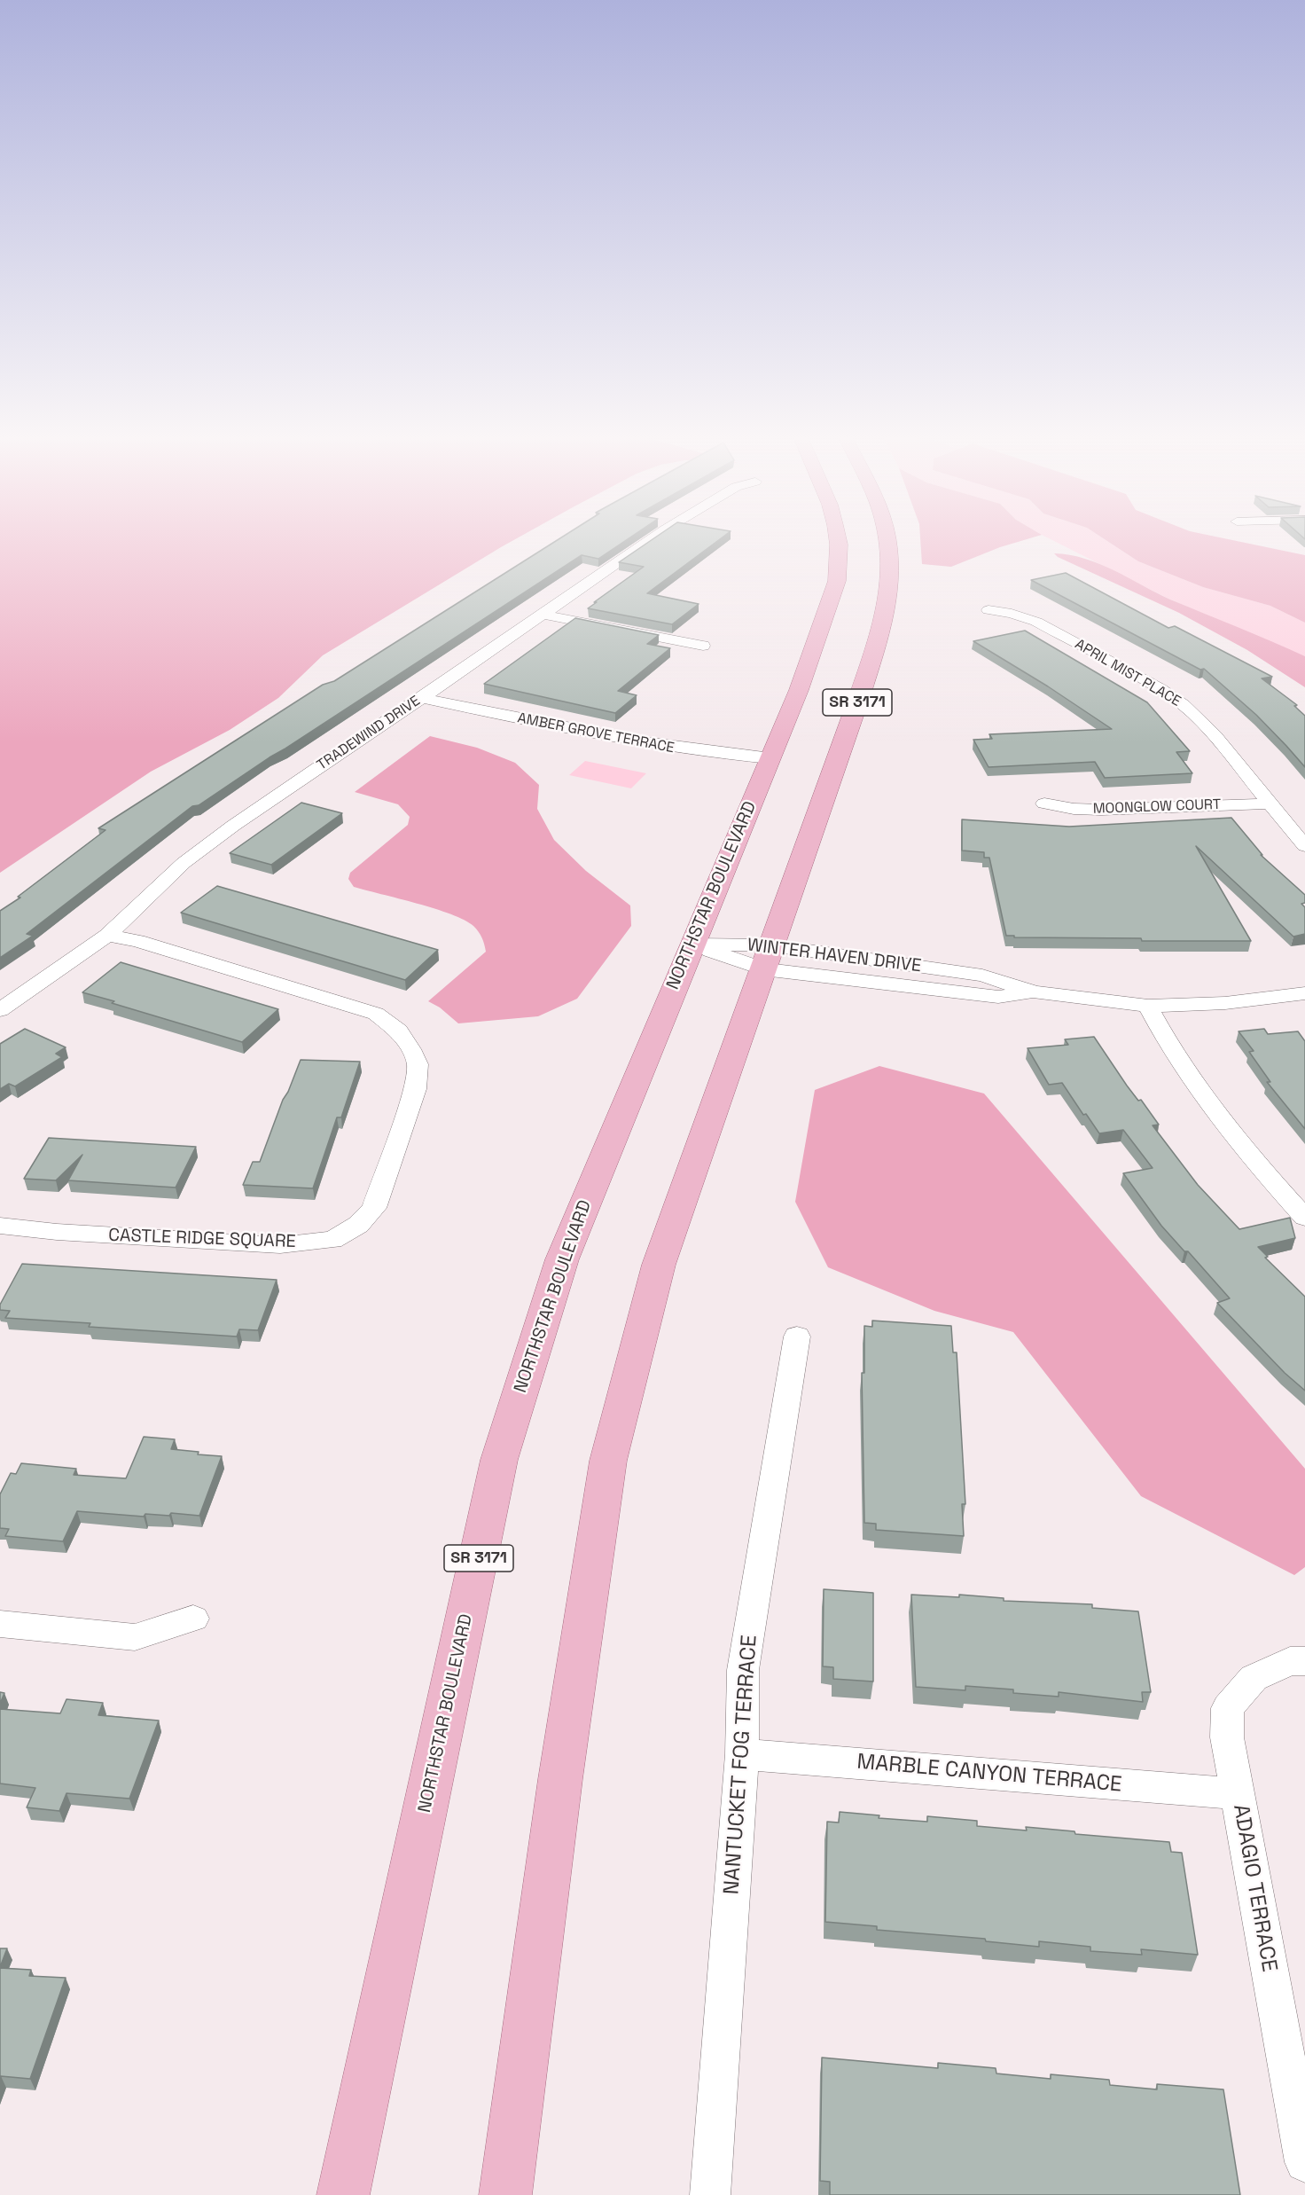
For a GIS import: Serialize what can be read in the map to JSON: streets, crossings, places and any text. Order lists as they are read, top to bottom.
{
  "streets": {
    "main road": ["SR 3171", "NORTHSTAR BOULEVARD"],
    "street": [
      "APRIL MIST PLACE",
      "TRADEWIND DRIVE",
      "AMBER GROVE TERRACE",
      "MOONGLOW COURT",
      "WINTER HAVEN DRIVE",
      "CASTLE RIDGE SQUARE",
      "NANTUCKET FOG TERRACE",
      "MARBLE CANYON TERRACE",
      "ADAGIO TERRACE"
    ]
  },
  "crossings": [
    ["APRIL MIST PLACE", "MOONGLOW COURT"],
    ["SR 3171", "WINTER HAVEN DRIVE"],
    ["TRADEWIND DRIVE", "AMBER GROVE TERRACE"],
    ["TRADEWIND DRIVE", "CASTLE RIDGE SQUARE"],
    ["AMBER GROVE TERRACE", "NORTHSTAR BOULEVARD"],
    ["NORTHSTAR BOULEVARD", "WINTER HAVEN DRIVE"],
    ["NANTUCKET FOG TERRACE", "MARBLE CANYON TERRACE"],
    ["MARBLE CANYON TERRACE", "ADAGIO TERRACE"]
  ]
}
